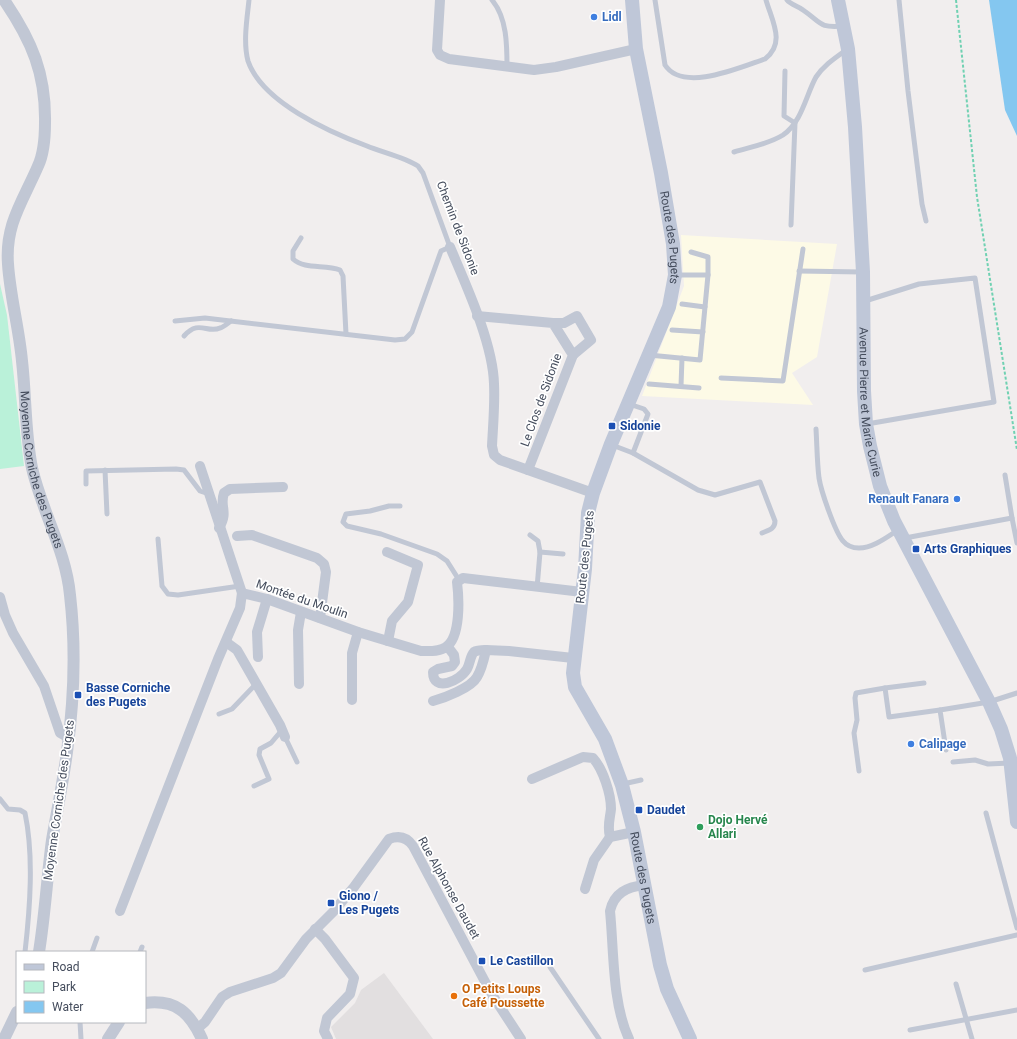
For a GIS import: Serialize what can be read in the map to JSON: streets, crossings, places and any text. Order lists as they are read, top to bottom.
{
  "streets": {
    "main road": ["Route des Pugets", "Avenue Pierre et Marie Curie"],
    "street": [
      "Chemin de Sidonie",
      "Le Clos de Sidonie",
      "Moyenne Corniche des Pugets",
      "Montée du Moulin",
      "Rue Alphonse Daudet"
    ]
  },
  "crossings": [
    ["Chemin de Sidonie", "Route des Pugets"],
    ["Chemin de Sidonie", "Le Clos de Sidonie"]
  ],
  "places": {
    "other": [
      "Lidl",
      "Renault Fanara",
      "Calipage",
      "Dojo Hervé Allari",
      "O Petits Loups Café Poussette"
    ],
    "transit": [
      "Sidonie",
      "Arts Graphiques",
      "Basse Corniche des Pugets",
      "Daudet",
      "Giono / Les Pugets",
      "Le Castillon"
    ]
  },
  "legend": ["Road", "Park", "Water"]
}
